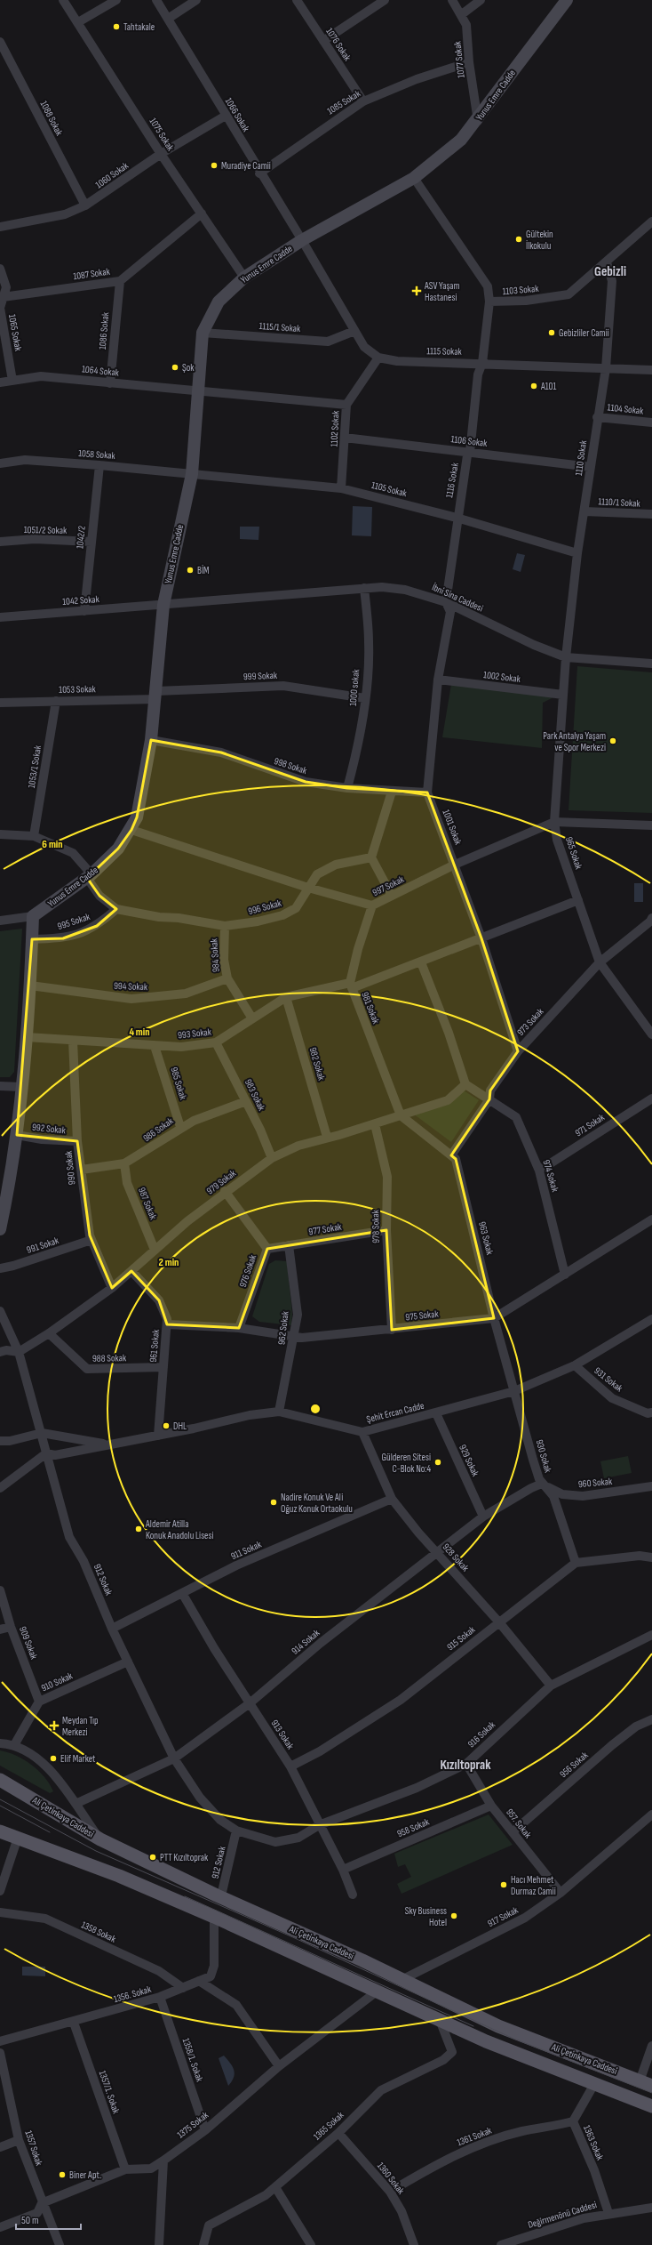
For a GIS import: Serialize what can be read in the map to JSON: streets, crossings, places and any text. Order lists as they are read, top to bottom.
{
  "streets": {
    "main road": ["Ali Çetinkaya Caddesi"],
    "street": [
      "1076 Sokak",
      "1077 Sokak",
      "Yunus Emre Cadde",
      "1085 Sokak",
      "1066 Sokak",
      "1088 Sokak",
      "1075 Sokak",
      "1060 Sokak",
      "1087 Sokak",
      "1103 Sokak",
      "1115/1 Sokak",
      "1086 Sokak",
      "1065 Sokak",
      "1115 Sokak",
      "1064 Sokak",
      "1104 Sokak",
      "1102 Sokak",
      "1106 Sokak",
      "1058 Sokak",
      "1110 Sokak",
      "1116 Sokak",
      "1105 Sokak",
      "1110/1 Sokak",
      "1051/2 Sokak",
      "1042/2",
      "İbni Sina Caddesi",
      "1042 Sokak",
      "999 Sokak",
      "1002 Sokak",
      "1000 sokak",
      "1053 Sokak",
      "998 Sokak",
      "1053/1 Sokak",
      "1001 Sokak",
      "965 Sokak",
      "997 Sokak",
      "996 Sokak",
      "995 Sokak",
      "984 Sokak",
      "994 Sokak",
      "981 Sokak",
      "973 Sokak",
      "993 Sokak",
      "982 Sokak",
      "985 Sokak",
      "983 Sokak",
      "971 Sokak",
      "992 Sokak",
      "986 Sokak",
      "990 Sokak",
      "974 Sokak",
      "979 Sokak",
      "987 Sokak",
      "978 Sokak",
      "977 Sokak",
      "963 Sokak",
      "991 Sokak",
      "976 Sokak",
      "975 Sokak",
      "962 Sokak",
      "961 Sokak",
      "988 Sokak",
      "931 Sokak",
      "Şehit Ercan Cadde",
      "930 Sokak",
      "929 Sokak",
      "960 Sokak",
      "911 Sokak",
      "928 Sokak",
      "912 Sokak",
      "915 Sokak",
      "914 Sokak",
      "909 Sokak",
      "910 Sokak",
      "913 Sokak",
      "916 Sokak",
      "956 Sokak",
      "957. Sokak",
      "958 Sokak",
      "917 Sokak",
      "1358 Sokak",
      "1356. Sokak",
      "1358/1. Sokak",
      "1357/1. Sokak",
      "1375 Sokak",
      "1365 Sokak",
      "1361 Sokak",
      "1363 Sokak",
      "1357 Sokak",
      "1360 Sokak",
      "Değirmenönü Caddesi"
    ]
  },
  "crossings": [
    ["1076 Sokak", "1085 Sokak"],
    ["1077 Sokak", "Yunus Emre Cadde"],
    ["1077 Sokak", "1085 Sokak"],
    ["Yunus Emre Cadde", "1066 Sokak"],
    ["Yunus Emre Cadde", "1075 Sokak"],
    ["Yunus Emre Cadde", "1103 Sokak"],
    ["Yunus Emre Cadde", "1115/1 Sokak"],
    ["Yunus Emre Cadde", "1115 Sokak"],
    ["Yunus Emre Cadde", "1064 Sokak"],
    ["Yunus Emre Cadde", "1058 Sokak"],
    ["Yunus Emre Cadde", "1105 Sokak"],
    ["Yunus Emre Cadde", "İbni Sina Caddesi"],
    ["Yunus Emre Cadde", "1042 Sokak"],
    ["Yunus Emre Cadde", "999 Sokak"],
    ["Yunus Emre Cadde", "1053 Sokak"],
    ["Yunus Emre Cadde", "998 Sokak"],
    ["Yunus Emre Cadde", "997 Sokak"],
    ["Yunus Emre Cadde", "996 Sokak"],
    ["1085 Sokak", "1066 Sokak"],
    ["1066 Sokak", "1060 Sokak"],
    ["1066 Sokak", "1115 Sokak"],
    ["1088 Sokak", "1060 Sokak"],
    ["1075 Sokak", "1060 Sokak"],
    ["1075 Sokak", "1087 Sokak"],
    ["1087 Sokak", "1086 Sokak"],
    ["1087 Sokak", "1065 Sokak"],
    ["1103 Sokak", "1110 Sokak"],
    ["1103 Sokak", "1116 Sokak"],
    ["1115/1 Sokak", "1115 Sokak"],
    ["1086 Sokak", "1064 Sokak"],
    ["1065 Sokak", "1064 Sokak"],
    ["1115 Sokak", "1102 Sokak"],
    ["1115 Sokak", "1110 Sokak"],
    ["1115 Sokak", "1116 Sokak"],
    ["1104 Sokak", "1110 Sokak"],
    ["1102 Sokak", "1106 Sokak"],
    ["1102 Sokak", "1105 Sokak"],
    ["1106 Sokak", "1110 Sokak"],
    ["1106 Sokak", "1116 Sokak"],
    ["1058 Sokak", "1105 Sokak"],
    ["1058 Sokak", "1042/2"],
    ["1110 Sokak", "1105 Sokak"],
    ["1110 Sokak", "1110/1 Sokak"],
    ["1110 Sokak", "İbni Sina Caddesi"],
    ["1110 Sokak", "965 Sokak"],
    ["1116 Sokak", "1105 Sokak"],
    ["1116 Sokak", "İbni Sina Caddesi"],
    ["1116 Sokak", "1001 Sokak"],
    ["1051/2 Sokak", "1042/2"],
    ["1042/2", "1042 Sokak"],
    ["İbni Sina Caddesi", "1042 Sokak"],
    ["İbni Sina Caddesi", "1000 sokak"],
    ["İbni Sina Caddesi", "1001 Sokak"],
    ["İbni Sina Caddesi", "965 Sokak"],
    ["999 Sokak", "1000 sokak"],
    ["999 Sokak", "1053 Sokak"],
    ["1002 Sokak", "1001 Sokak"],
    ["1002 Sokak", "965 Sokak"],
    ["1000 sokak", "998 Sokak"],
    ["1053 Sokak", "1053/1 Sokak"],
    ["998 Sokak", "1001 Sokak"],
    ["1053/1 Sokak", "996 Sokak"],
    ["1001 Sokak", "997 Sokak"],
    ["1001 Sokak", "973 Sokak"],
    ["1001 Sokak", "993 Sokak"],
    ["965 Sokak", "997 Sokak"],
    ["965 Sokak", "973 Sokak"],
    ["965 Sokak", "993 Sokak"],
    ["997 Sokak", "996 Sokak"],
    ["997 Sokak", "981 Sokak"],
    ["996 Sokak", "995 Sokak"],
    ["996 Sokak", "984 Sokak"],
    ["984 Sokak", "994 Sokak"],
    ["984 Sokak", "993 Sokak"],
    ["981 Sokak", "993 Sokak"],
    ["981 Sokak", "979 Sokak"],
    ["981 Sokak", "963 Sokak"],
    ["973 Sokak", "974 Sokak"],
    ["973 Sokak", "963 Sokak"],
    ["993 Sokak", "982 Sokak"],
    ["993 Sokak", "985 Sokak"],
    ["993 Sokak", "983 Sokak"],
    ["993 Sokak", "990 Sokak"],
    ["982 Sokak", "979 Sokak"],
    ["985 Sokak", "986 Sokak"],
    ["983 Sokak", "986 Sokak"],
    ["983 Sokak", "979 Sokak"],
    ["971 Sokak", "974 Sokak"],
    ["992 Sokak", "990 Sokak"],
    ["986 Sokak", "990 Sokak"],
    ["986 Sokak", "987 Sokak"],
    ["990 Sokak", "979 Sokak"],
    ["990 Sokak", "991 Sokak"],
    ["974 Sokak", "979 Sokak"],
    ["974 Sokak", "975 Sokak"],
    ["979 Sokak", "987 Sokak"],
    ["979 Sokak", "978 Sokak"],
    ["979 Sokak", "963 Sokak"],
    ["979 Sokak", "976 Sokak"],
    ["979 Sokak", "961 Sokak"],
    ["979 Sokak", "988 Sokak"],
    ["979 Sokak", "912 Sokak"],
    ["978 Sokak", "977 Sokak"],
    ["978 Sokak", "975 Sokak"],
    ["977 Sokak", "976 Sokak"],
    ["977 Sokak", "962 Sokak"],
    ["963 Sokak", "975 Sokak"],
    ["963 Sokak", "Şehit Ercan Cadde"],
    ["963 Sokak", "930 Sokak"],
    ["976 Sokak", "975 Sokak"],
    ["975 Sokak", "962 Sokak"],
    ["975 Sokak", "961 Sokak"],
    ["962 Sokak", "Şehit Ercan Cadde"],
    ["961 Sokak", "988 Sokak"],
    ["961 Sokak", "Şehit Ercan Cadde"],
    ["931 Sokak", "Şehit Ercan Cadde"],
    ["Şehit Ercan Cadde", "930 Sokak"],
    ["Şehit Ercan Cadde", "929 Sokak"],
    ["Şehit Ercan Cadde", "928 Sokak"],
    ["Şehit Ercan Cadde", "912 Sokak"],
    ["930 Sokak", "960 Sokak"],
    ["930 Sokak", "915 Sokak"],
    ["930 Sokak", "914 Sokak"],
    ["929 Sokak", "914 Sokak"],
    ["960 Sokak", "914 Sokak"],
    ["911 Sokak", "928 Sokak"],
    ["911 Sokak", "912 Sokak"],
    ["911 Sokak", "913 Sokak"],
    ["928 Sokak", "915 Sokak"],
    ["928 Sokak", "914 Sokak"],
    ["928 Sokak", "916 Sokak"],
    ["912 Sokak", "914 Sokak"],
    ["912 Sokak", "910 Sokak"],
    ["912 Sokak", "916 Sokak"],
    ["912 Sokak", "Ali Çetinkaya Caddesi"],
    ["915 Sokak", "913 Sokak"],
    ["914 Sokak", "913 Sokak"],
    ["909 Sokak", "910 Sokak"],
    ["913 Sokak", "916 Sokak"],
    ["913 Sokak", "958 Sokak"],
    ["916 Sokak", "957. Sokak"],
    ["956 Sokak", "957. Sokak"],
    ["Ali Çetinkaya Caddesi", "917 Sokak"],
    ["957. Sokak", "958 Sokak"],
    ["957. Sokak", "917 Sokak"],
    ["1358 Sokak", "1356. Sokak"],
    ["1356. Sokak", "1358/1. Sokak"],
    ["1356. Sokak", "1357/1. Sokak"],
    ["1358/1. Sokak", "1375 Sokak"],
    ["1357/1. Sokak", "1375 Sokak"],
    ["1375 Sokak", "1357 Sokak"],
    ["1365 Sokak", "1360 Sokak"],
    ["1361 Sokak", "1363 Sokak"],
    ["1361 Sokak", "1360 Sokak"],
    ["1363 Sokak", "Değirmenönü Caddesi"]
  ],
  "districts": ["Gebizli", "Kızıltoprak"],
  "places": {
    "other": [
      "Tahtakale",
      "Muradiye Camii",
      "Gültekin İlkokulu",
      "Gebizliler Camii",
      "Şok",
      "A101",
      "BİM",
      "Park Antalya Yaşam ve Spor Merkezi",
      "DHL",
      "Gülderen Sitesi C-Blok No:4",
      "Nadire Konuk Ve Ali Oğuz Konuk Ortaokulu",
      "Aldemir Atilla Konuk Anadolu Lisesi",
      "Elif Market",
      "PTT Kızıltoprak",
      "Hacı Mehmet Durmaz Camii",
      "Sky Business Hotel",
      "Biner Apt."
    ],
    "health": ["ASV Yaşam Hastanesi", "Meydan Tıp Merkezi"]
  },
  "scale_bar": "50 m",
  "rings": ["6 min", "4 min", "2 min"]
}
